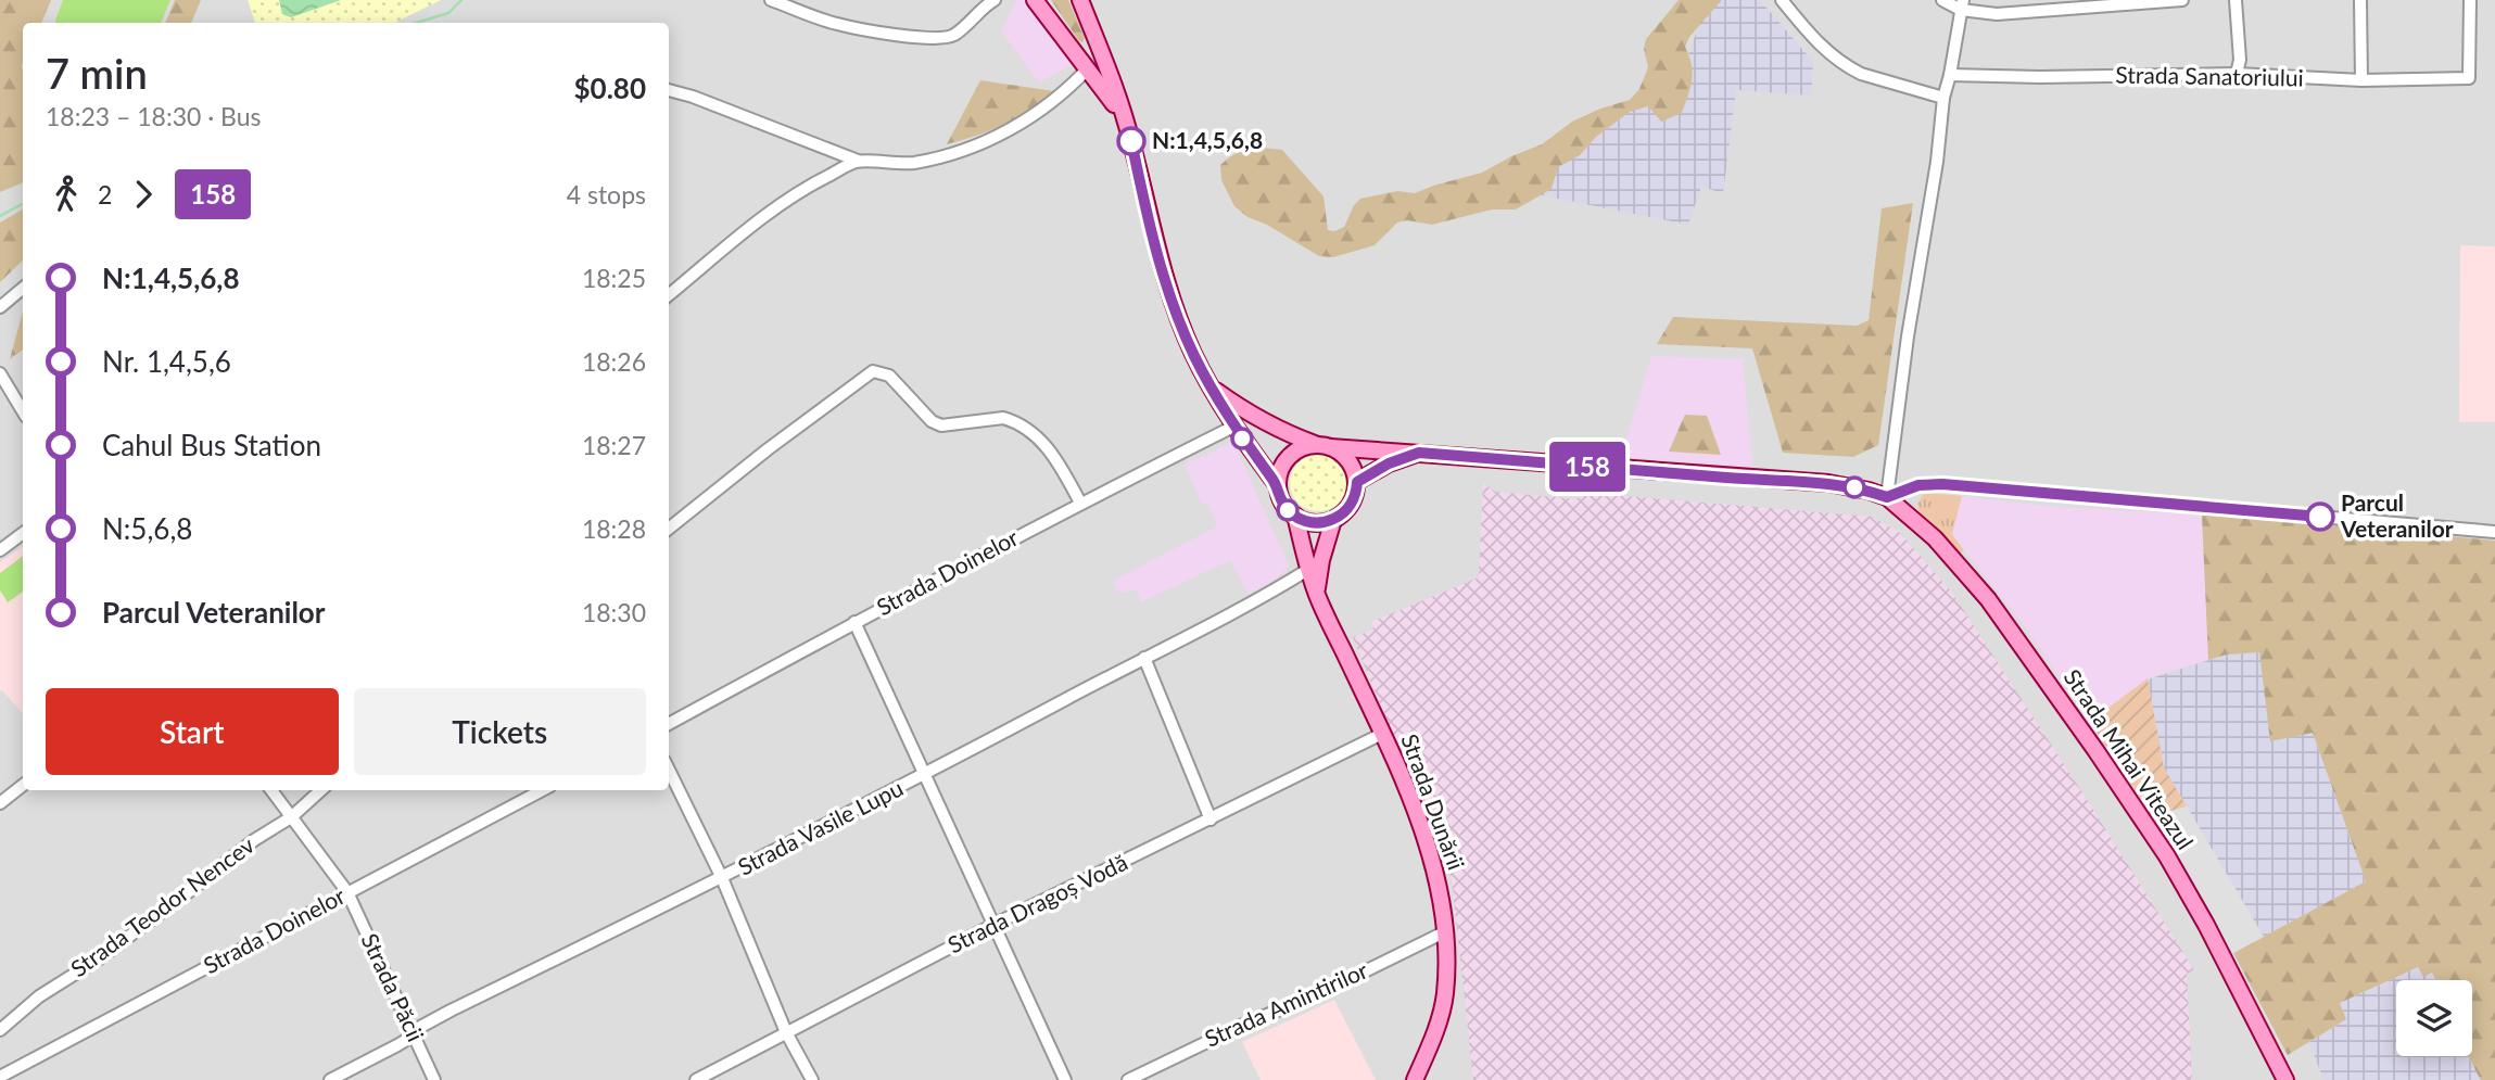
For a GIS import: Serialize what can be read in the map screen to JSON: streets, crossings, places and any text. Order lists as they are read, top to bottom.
{
  "streets": {
    "main road": ["Strada Mihai Viteazul", "Strada Dunării"],
    "street": [
      "Strada Sanatoriului",
      "Strada Doinelor",
      "Strada Vasile Lupu",
      "Strada Dragoș Vodă",
      "Strada Teodor Nencev",
      "Strada Păcii",
      "Strada Amintirilor"
    ]
  },
  "crossings": [
    ["Strada Doinelor", "Strada Păcii"],
    ["Strada Mihai Viteazul", "Strada Dunării"],
    ["Strada Dunării", "Strada Vasile Lupu"],
    ["Strada Dunării", "Strada Dragoș Vodă"],
    ["Strada Dunării", "Strada Amintirilor"],
    ["Strada Vasile Lupu", "Strada Păcii"],
    ["Strada Teodor Nencev", "Strada Păcii"]
  ],
  "places": ["N:1,4,5,6,8", "Parcul Veteranilor"],
  "lines": ["bus line 158"],
  "page": {
    "on_map": "158",
    "heading": ["7 min", "18:23 – 18:30 · Bus", "$0.80"],
    "legs": ["2", "158", "4 stops"],
    "list": [
      {
        "name": "N:1,4,5,6,8",
        "value": "18:25"
      },
      {
        "name": "Nr. 1,4,5,6",
        "value": "18:26"
      },
      {
        "name": "Cahul Bus Station",
        "value": "18:27"
      },
      {
        "name": "N:5,6,8",
        "value": "18:28"
      },
      {
        "name": "Parcul Veteranilor",
        "value": "18:30"
      }
    ],
    "buttons": ["Start", "Tickets"]
  }
}
